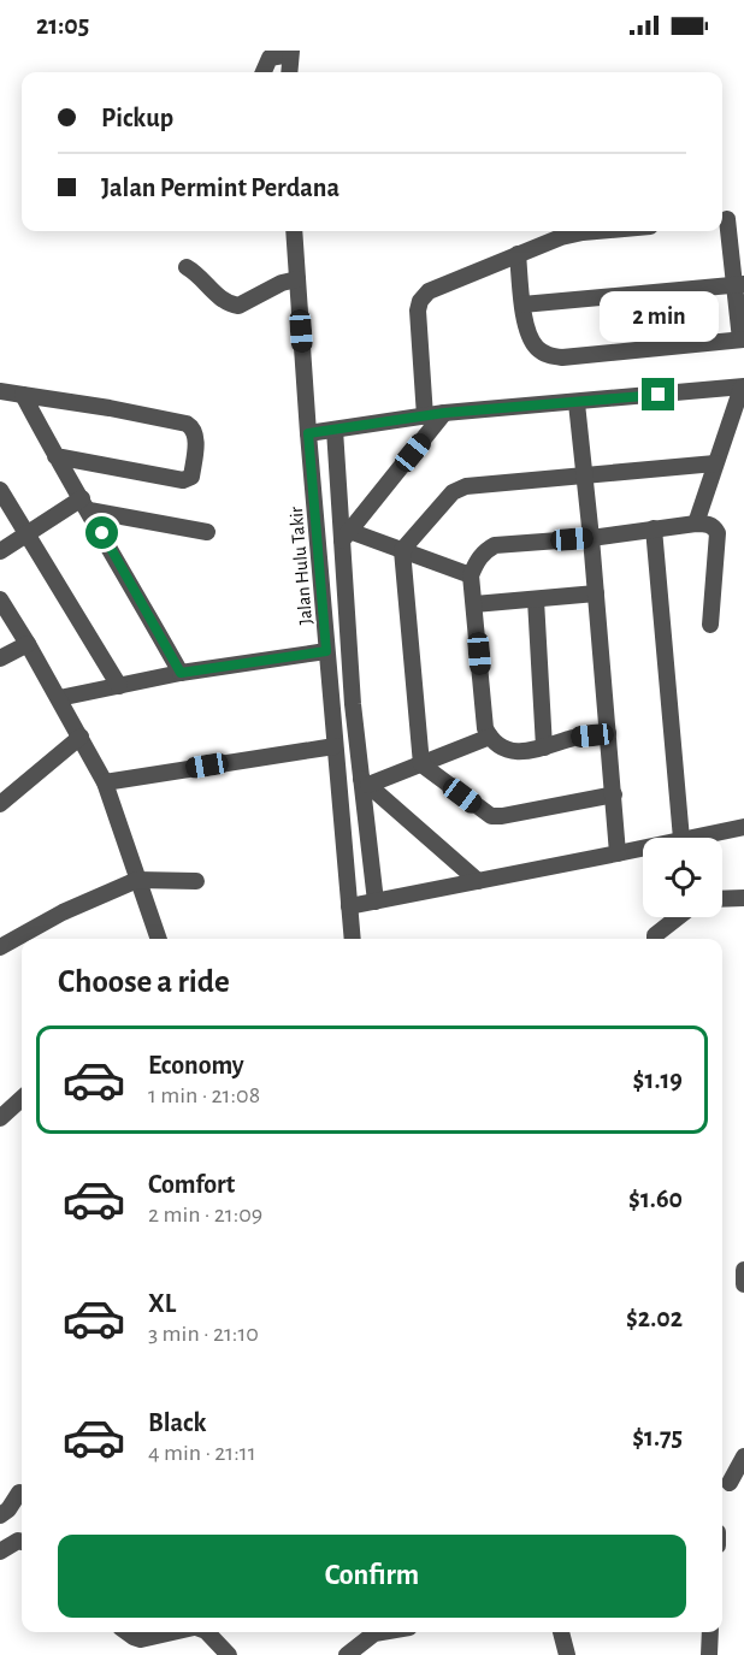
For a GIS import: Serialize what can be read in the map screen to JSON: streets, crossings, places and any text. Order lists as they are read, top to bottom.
{
  "streets": {
    "street": ["Jalan Hulu Takir"]
  },
  "page": {
    "status": "21:05",
    "banner": ["Pickup", "Jalan Permint Perdana"],
    "bubble": "2 min",
    "heading": "Choose a ride",
    "list": [
      {
        "name": "Economy",
        "note": "1 min · 21:08",
        "value": "$1.19"
      },
      {
        "name": "Comfort",
        "note": "2 min · 21:09",
        "value": "$1.60"
      },
      {
        "name": "XL",
        "note": "3 min · 21:10",
        "value": "$2.02"
      },
      {
        "name": "Black",
        "note": "4 min · 21:11",
        "value": "$1.75"
      }
    ],
    "buttons": "Confirm"
  }
}
